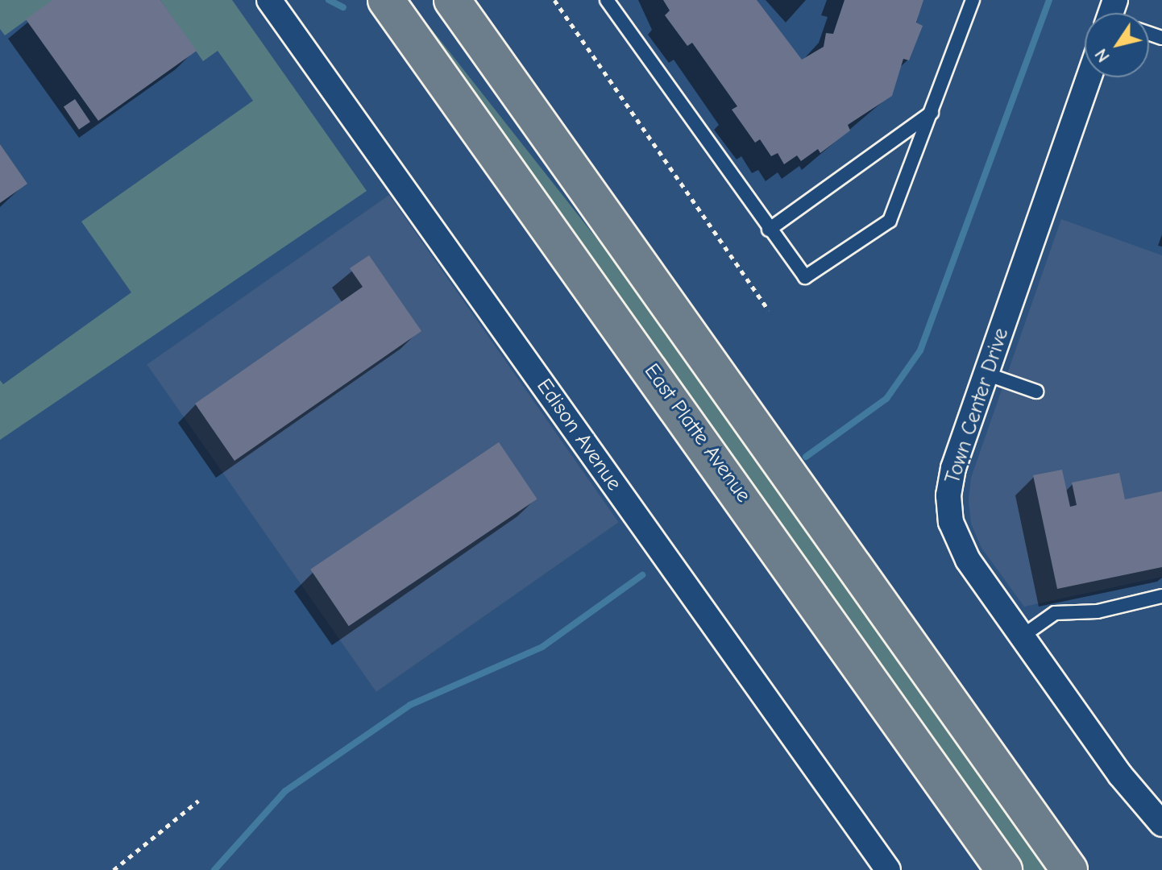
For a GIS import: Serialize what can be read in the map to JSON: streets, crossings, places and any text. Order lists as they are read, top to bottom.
{
  "streets": {
    "highway": ["East Platte Avenue"],
    "street": ["Town Center Drive", "Edison Avenue"]
  },
  "north": "bottom left"
}
